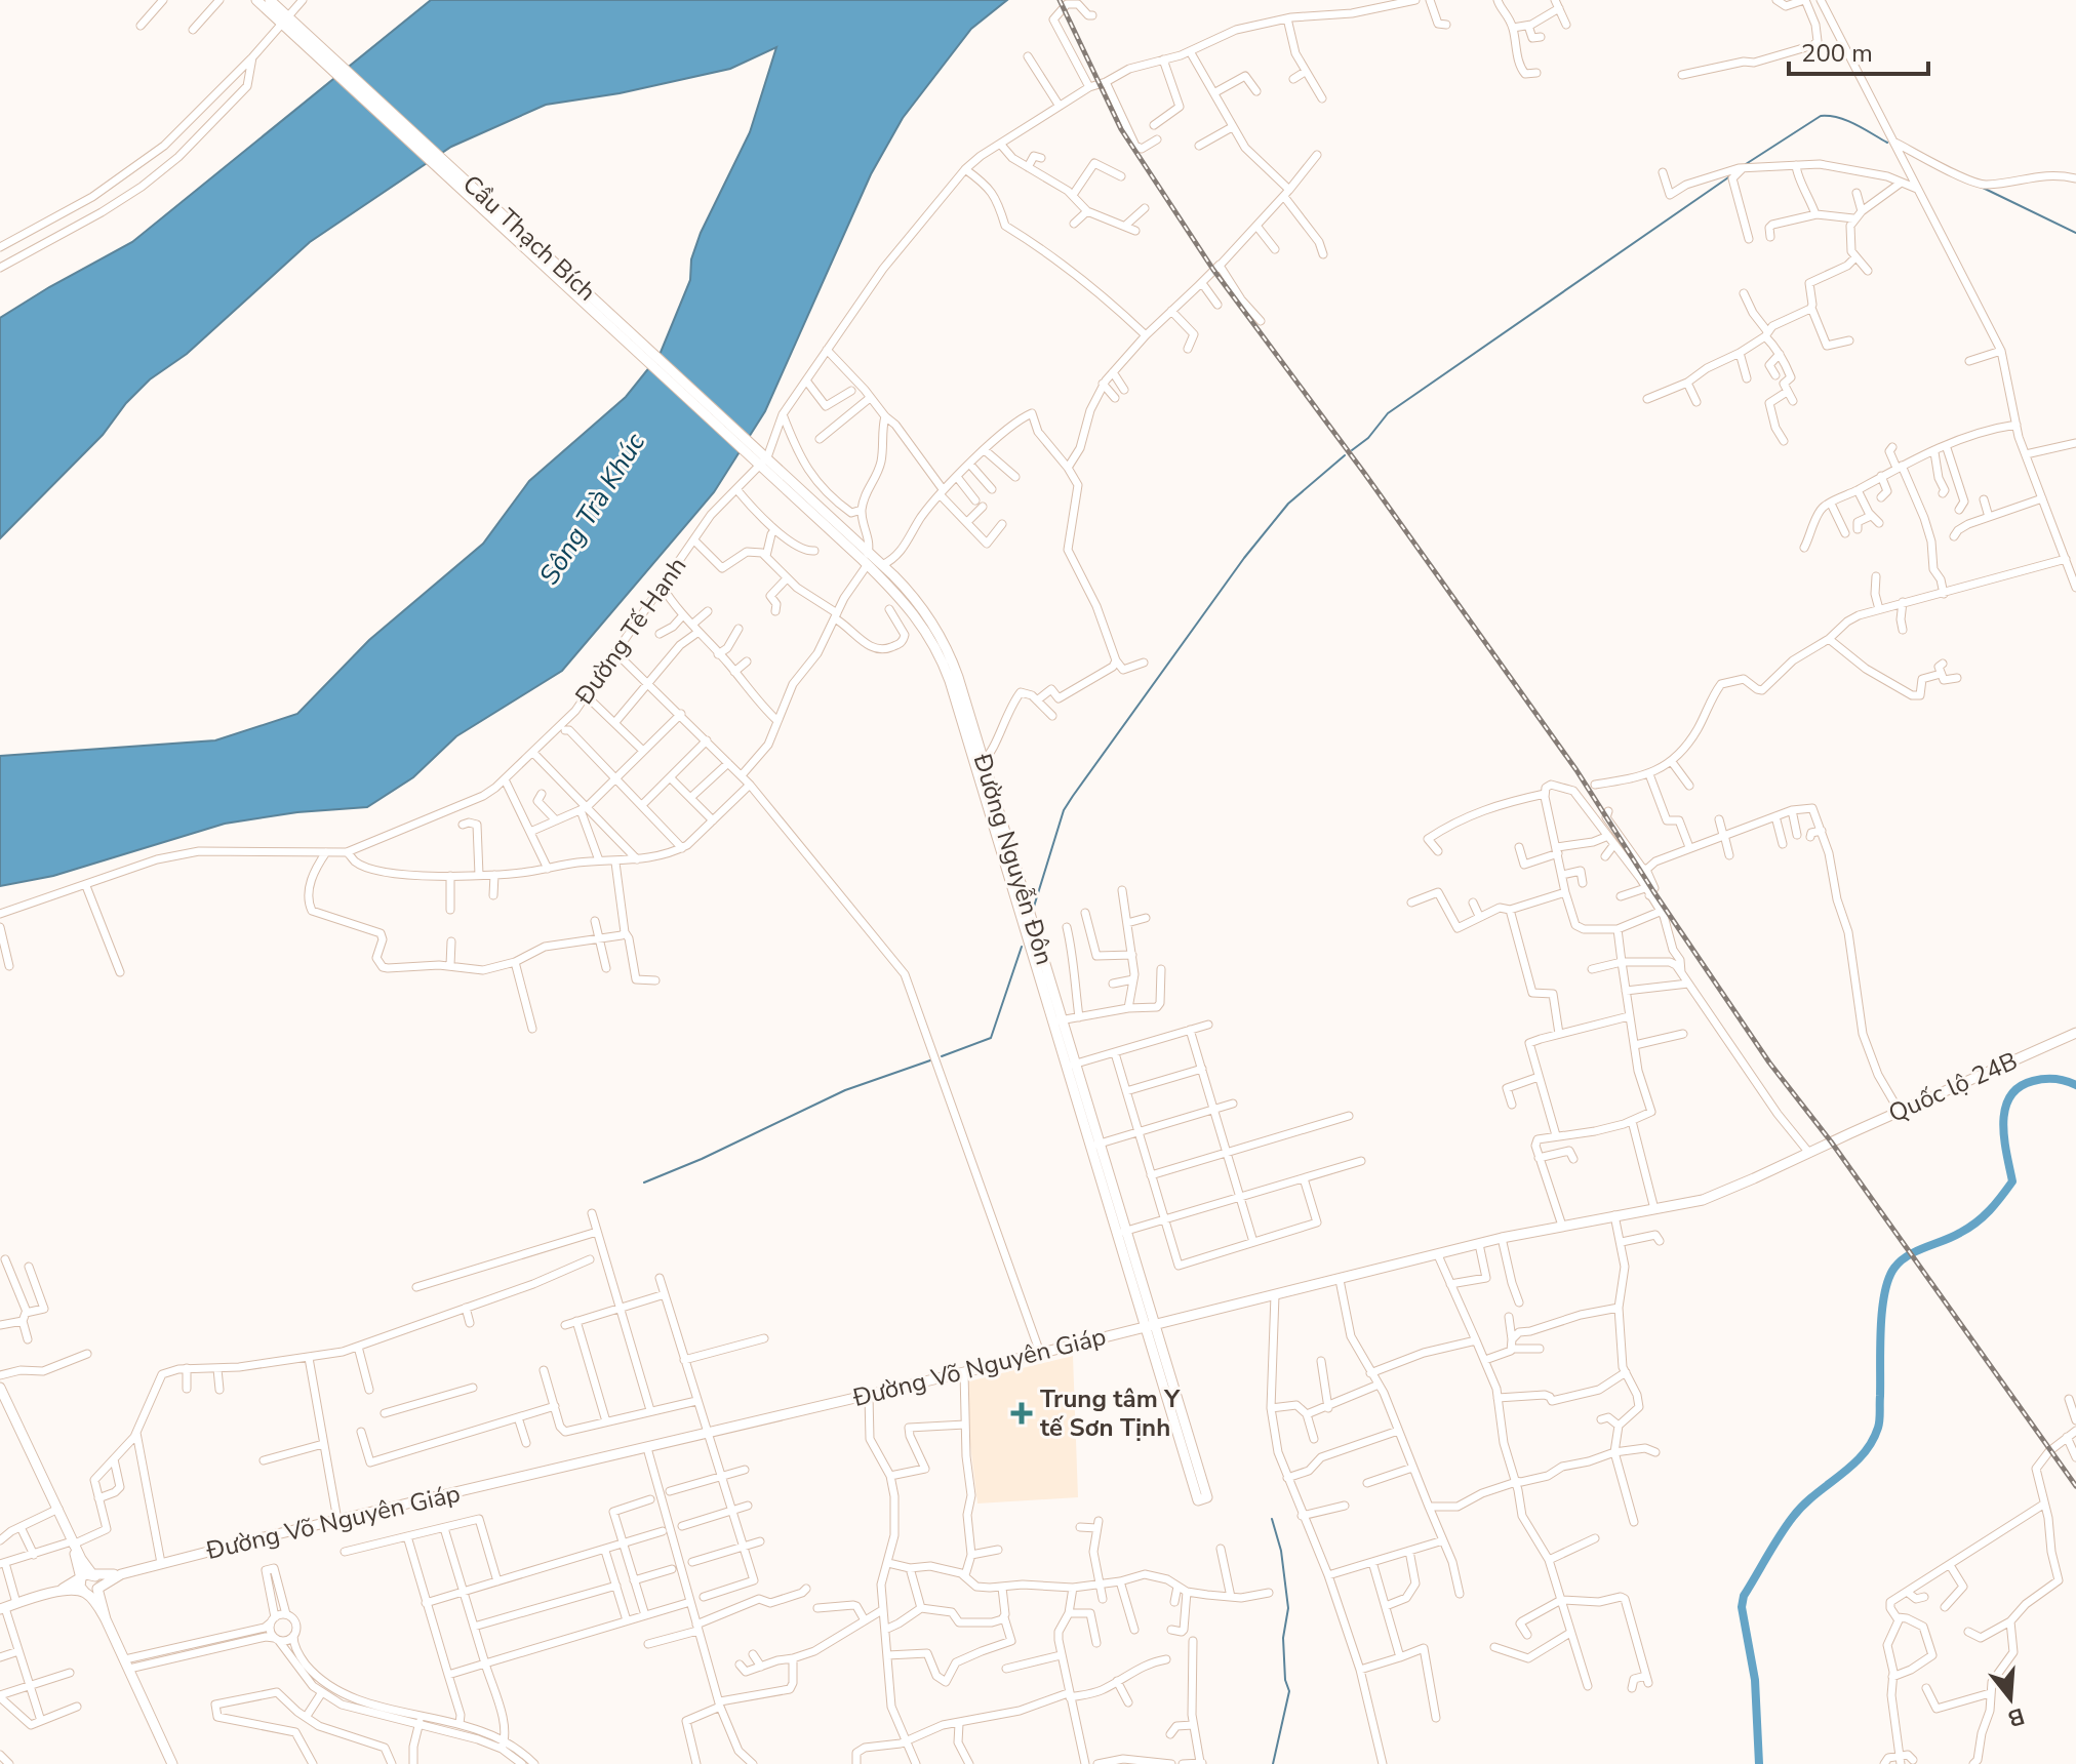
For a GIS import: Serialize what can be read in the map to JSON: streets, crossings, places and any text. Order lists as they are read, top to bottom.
{
  "streets": {
    "main road": [
      "Cầu Thạch Bích",
      "Đường Nguyễn Đôn",
      "Quốc lộ 24B",
      "Đường Võ Nguyên Giáp"
    ],
    "street": ["Đường Tế Hanh"]
  },
  "crossings": [
    ["Cầu Thạch Bích", "Đường Tế Hanh"],
    ["Cầu Thạch Bích", "Đường Nguyễn Đôn"],
    ["Đường Tế Hanh", "Đường Nguyễn Đôn"],
    ["Đường Nguyễn Đôn", "Đường Võ Nguyên Giáp"],
    ["Quốc lộ 24B", "Đường Võ Nguyên Giáp"]
  ],
  "water": ["Sông Trà Khúc"],
  "places": {
    "health": ["Trung tâm Y tế Sơn Tịnh"]
  },
  "scale_bar": "200 m",
  "north": "bottom"
}
